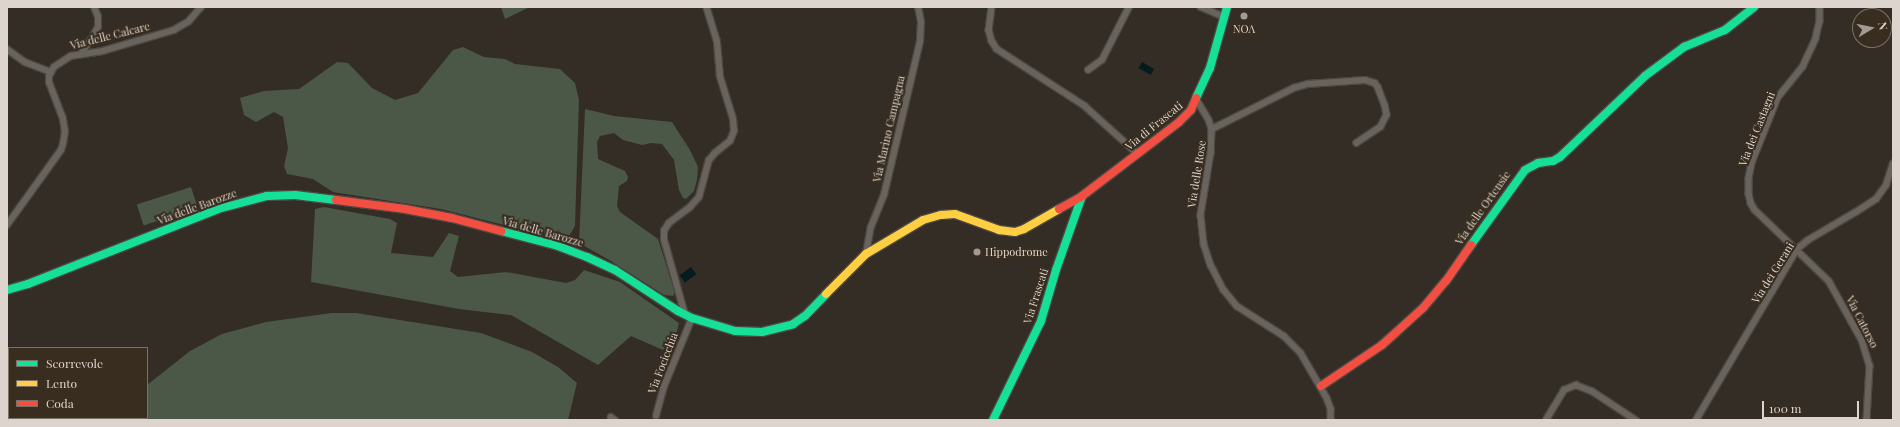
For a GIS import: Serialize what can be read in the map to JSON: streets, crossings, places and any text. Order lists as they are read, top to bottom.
{
  "streets": {
    "main road": [
      "Via di Frascati",
      "Via delle Barozze",
      "Via delle Ortensie",
      "Via Frascati"
    ],
    "street": [
      "Via delle Calcare",
      "Via Marino Campagna",
      "Via dei Castagni",
      "Via delle Rose",
      "Via dei Gerani",
      "Via Catorso",
      "Via Focicchia"
    ]
  },
  "crossings": [
    ["Via di Frascati", "Via delle Rose"],
    ["Via di Frascati", "Via delle Barozze"],
    ["Via di Frascati", "Via Frascati"],
    ["Via Marino Campagna", "Via delle Barozze"],
    ["Via dei Castagni", "Via dei Gerani"],
    ["Via dei Castagni", "Via Catorso"],
    ["Via delle Rose", "Via delle Ortensie"],
    ["Via delle Barozze", "Via Frascati"],
    ["Via delle Barozze", "Via Focicchia"],
    ["Via dei Gerani", "Via Catorso"]
  ],
  "places": ["NOA", "Hippodrome"],
  "legend": ["Scorrevole", "Lento", "Coda"],
  "scale_bar": "100 m",
  "north": "right"
}
